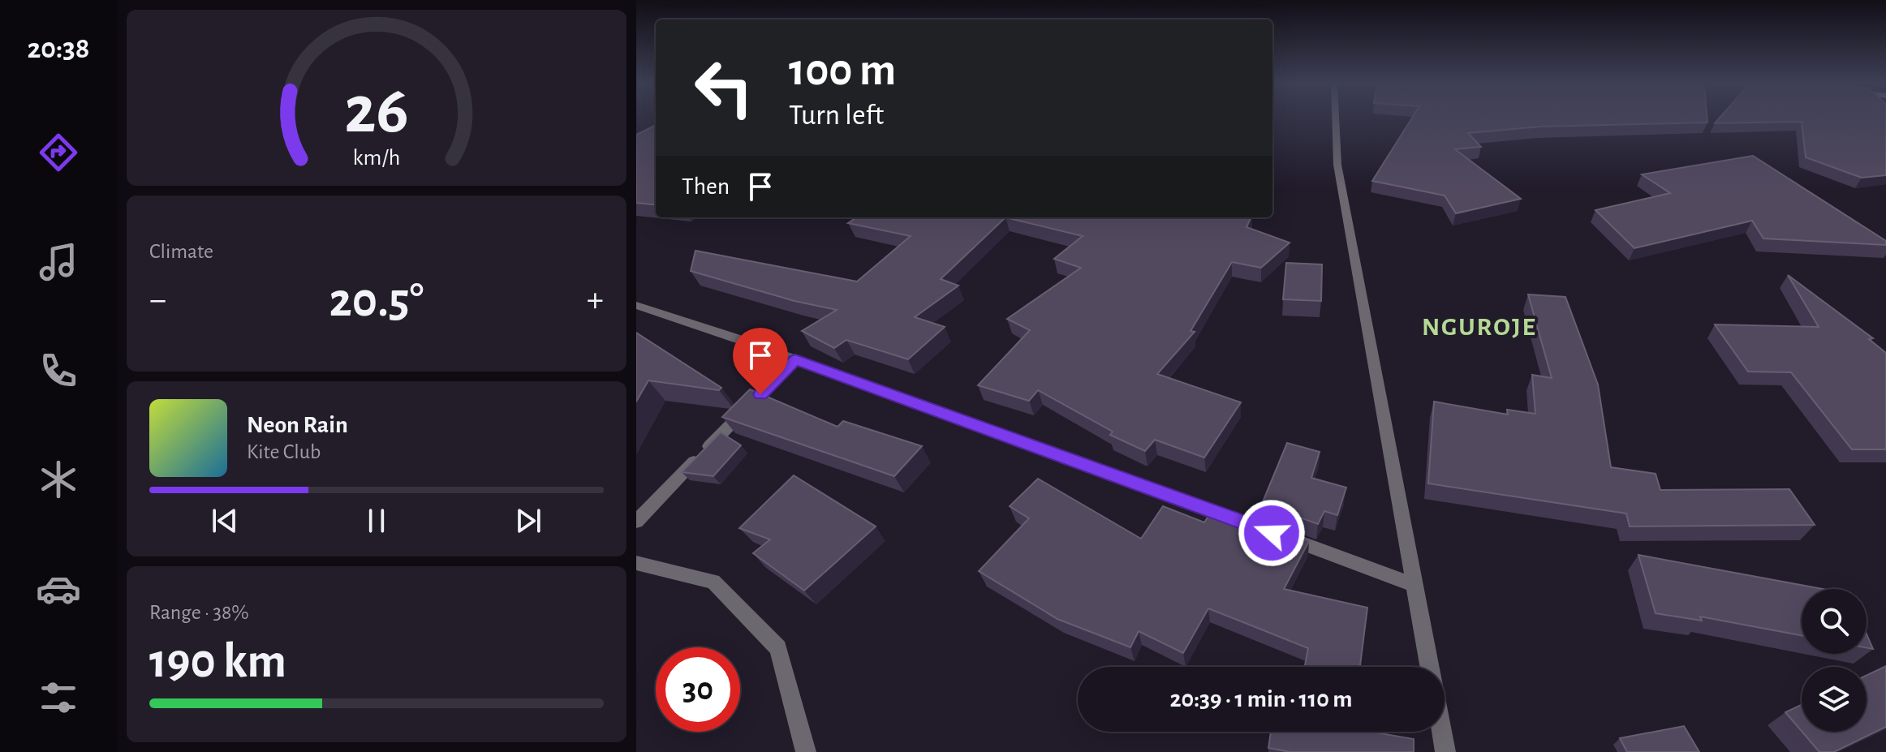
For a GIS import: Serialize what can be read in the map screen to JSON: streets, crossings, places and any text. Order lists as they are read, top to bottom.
{
  "districts": ["NGUROJE"],
  "page": {
    "tabs": "20:38",
    "turn": ["100 m", "Turn left"],
    "then": "Then",
    "tile": [
      "Climate",
      ["Range · 38%", "190 km"]
    ],
    "heat": ["−", "20.5°", "+"],
    "song": ["Neon Rain", "Kite Club"],
    "limit": "30",
    "trip": "20:39 · 1 min · 110 m",
    "gauge": ["26", "km/h"]
  }
}
